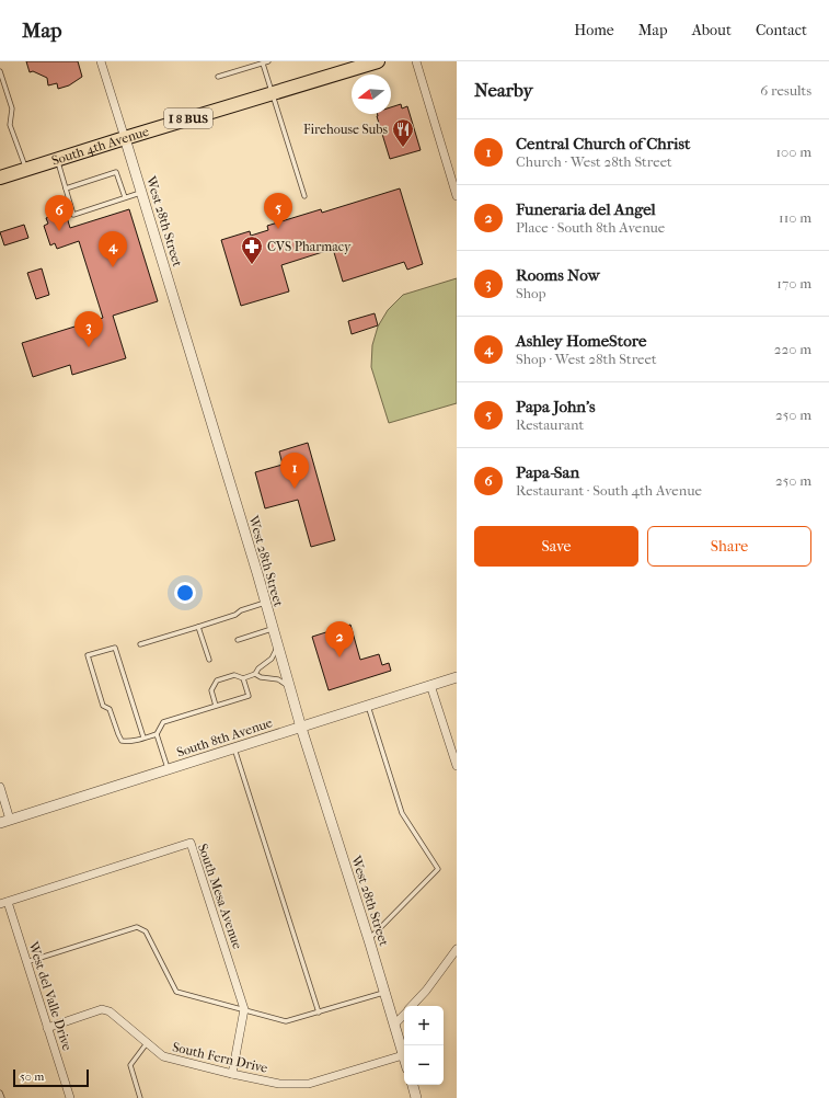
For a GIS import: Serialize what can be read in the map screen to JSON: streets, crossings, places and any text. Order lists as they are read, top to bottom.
{
  "streets": {
    "main road": ["I 8 BUS", "South 4th Avenue"],
    "street": [
      "West 28th Street",
      "South 8th Avenue",
      "South Mesa Avenue",
      "West del Valle Drive",
      "South Fern Drive"
    ]
  },
  "crossings": [
    ["South 4th Avenue", "West 28th Street"],
    ["West 28th Street", "South 8th Avenue"],
    ["West 28th Street", "South Fern Drive"],
    ["South Mesa Avenue", "West del Valle Drive"],
    ["South Mesa Avenue", "South Fern Drive"],
    ["West del Valle Drive", "South Fern Drive"]
  ],
  "places": {
    "restaurant": ["Firehouse Subs"],
    "pharmacy": ["CVS Pharmacy"]
  },
  "scale_bar": "50 m",
  "north": "left",
  "page": {
    "header": "Map",
    "nav": [
      "Home",
      "Map",
      "About",
      "Contact"
    ],
    "heading": ["Nearby", "6 results"],
    "list": [
      {
        "mark": "1",
        "name": "Central Church of Christ",
        "note": "Church · West 28th Street",
        "value": "100 m"
      },
      {
        "mark": "2",
        "name": "Funeraria del Angel",
        "note": "Place · South 8th Avenue",
        "value": "110 m"
      },
      {
        "mark": "3",
        "name": "Rooms Now",
        "note": "Shop",
        "value": "170 m"
      },
      {
        "mark": "4",
        "name": "Ashley HomeStore",
        "note": "Shop · West 28th Street",
        "value": "220 m"
      },
      {
        "mark": "5",
        "name": "Papa John's",
        "note": "Restaurant",
        "value": "250 m"
      },
      {
        "mark": "6",
        "name": "Papa-San",
        "note": "Restaurant · South 4th Avenue",
        "value": "250 m"
      }
    ],
    "pins": [
      "5",
      "6",
      "4",
      "3",
      "1",
      "2"
    ],
    "buttons": ["Save", "Share"],
    "map_buttons": ["+", "−"],
    "scale": "50 m"
  }
}
